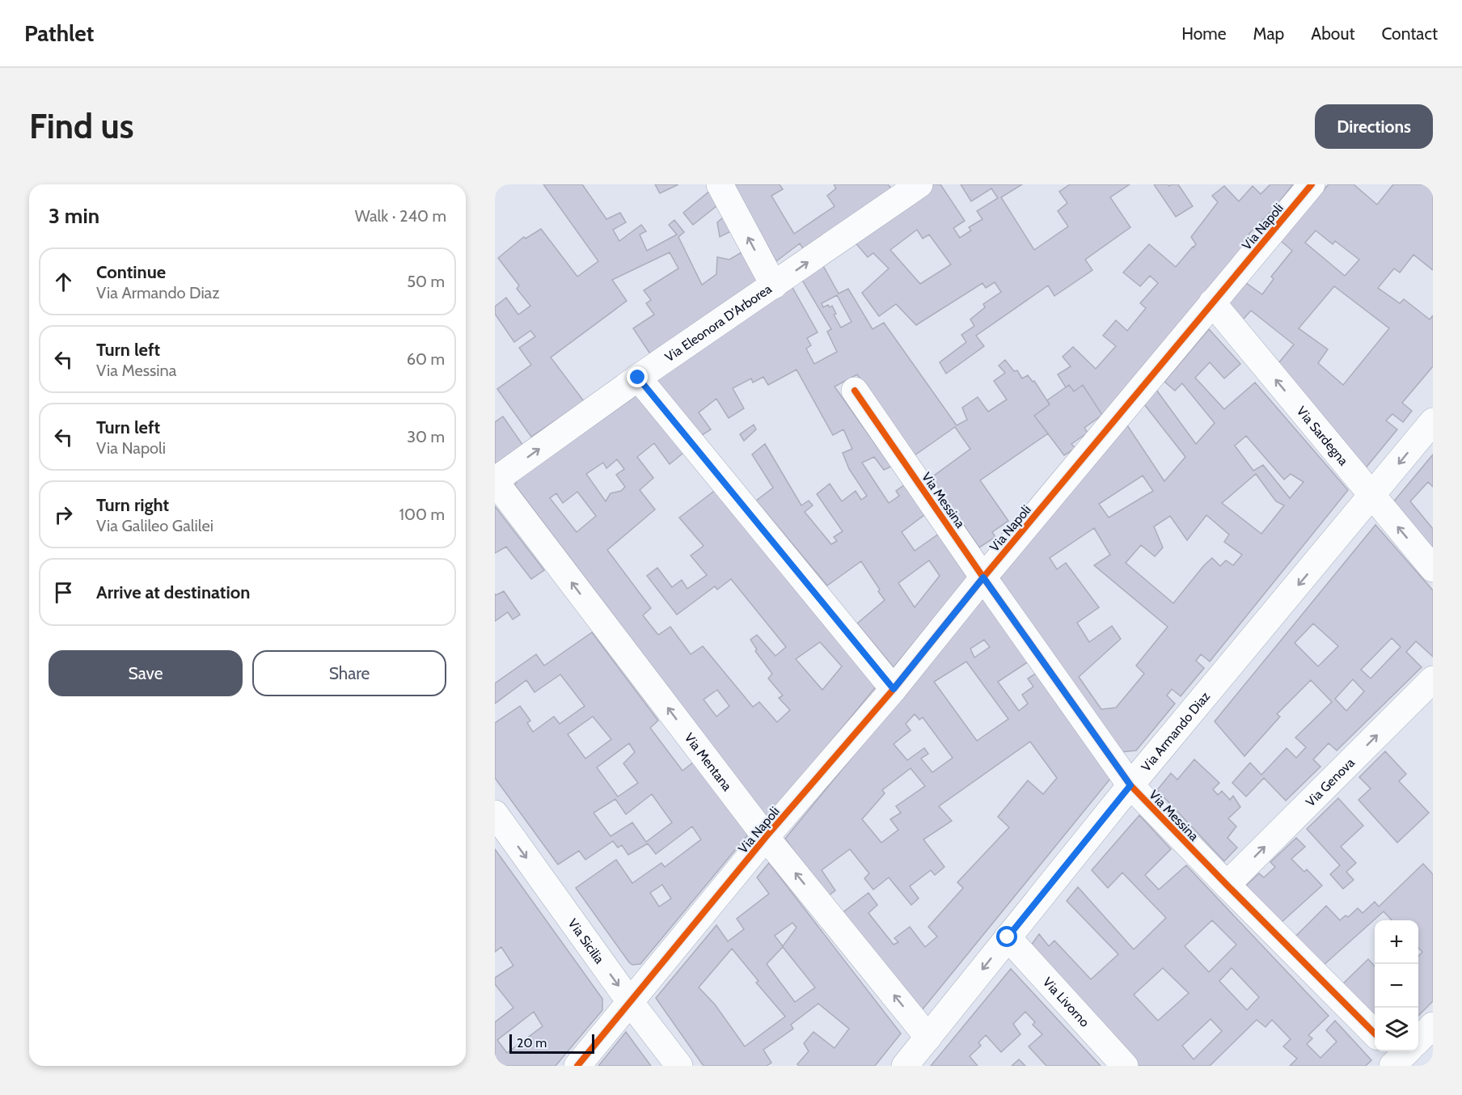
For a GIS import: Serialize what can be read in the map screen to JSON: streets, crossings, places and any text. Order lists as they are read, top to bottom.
{
  "streets": {
    "street": [
      "Via Napoli",
      "Via Eleonora D'Arborea",
      "Via Sardegna",
      "Via Messina",
      "Via Armando Diaz",
      "Via Mentana",
      "Via Genova",
      "Via Sicilia",
      "Via Livorno"
    ]
  },
  "crossings": [
    ["Via Napoli", "Via Sardegna"],
    ["Via Napoli", "Via Messina"],
    ["Via Napoli", "Via Mentana"],
    ["Via Napoli", "Via Sicilia"],
    ["Via Eleonora D'Arborea", "Via Mentana"],
    ["Via Sardegna", "Via Armando Diaz"],
    ["Via Messina", "Via Armando Diaz"],
    ["Via Messina", "Via Genova"],
    ["Via Armando Diaz", "Via Mentana"],
    ["Via Armando Diaz", "Via Livorno"]
  ],
  "one_way": [
    "Via Eleonora D'Arborea",
    "Via Sardegna",
    "Via Armando Diaz",
    "Via Genova",
    "Via Sicilia"
  ],
  "scale_bar": "20 m",
  "page": {
    "header": "Pathlet",
    "nav": [
      "Home",
      "Map",
      "About",
      "Contact"
    ],
    "buttons": [
      "Directions",
      ["Save", "Share"]
    ],
    "title": "Find us",
    "heading": ["3 min", "Walk · 240 m"],
    "list": [
      ["Continue", "Via Armando Diaz", "50 m"],
      ["Turn left", "Via Messina", "60 m"],
      ["Turn left", "Via Napoli", "30 m"],
      ["Turn right", "Via Galileo Galilei", "100 m"],
      "Arrive at destination"
    ],
    "map_buttons": ["+", "−"],
    "scale": "20 m"
  }
}
